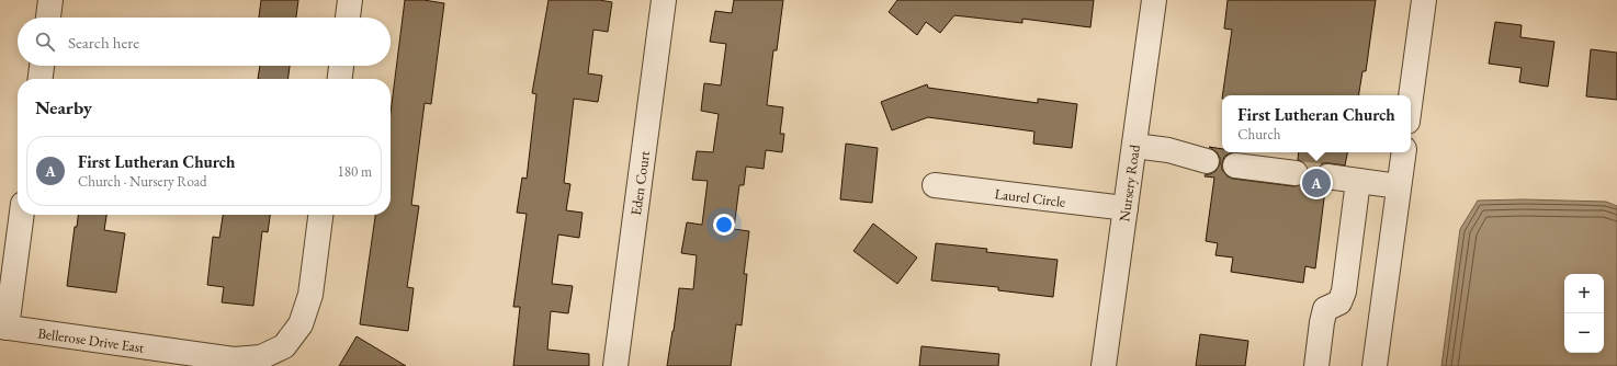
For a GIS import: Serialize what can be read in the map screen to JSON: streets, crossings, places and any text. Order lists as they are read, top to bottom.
{
  "streets": {
    "street": [
      "Eden Court",
      "Nursery Road",
      "Laurel Circle",
      "Bellerose Drive East"
    ]
  },
  "crossings": [
    ["Nursery Road", "Laurel Circle"]
  ],
  "page": {
    "search": "Search here",
    "heading": "Nearby",
    "popup": ["First Lutheran Church", "Church"],
    "list": [
      {
        "mark": "A",
        "name": "First Lutheran Church",
        "note": "Church · Nursery Road",
        "value": "180 m"
      }
    ],
    "pins": "A",
    "map_buttons": ["+", "−"]
  }
}
